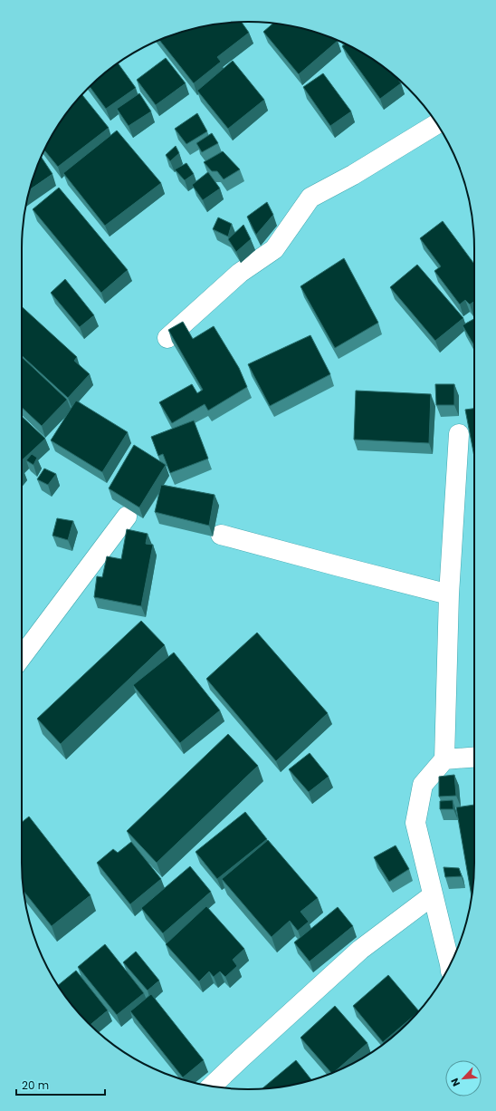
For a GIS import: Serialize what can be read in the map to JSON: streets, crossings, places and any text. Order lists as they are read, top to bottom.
{
  "scale_bar": "20 m",
  "north": "bottom left"
}
